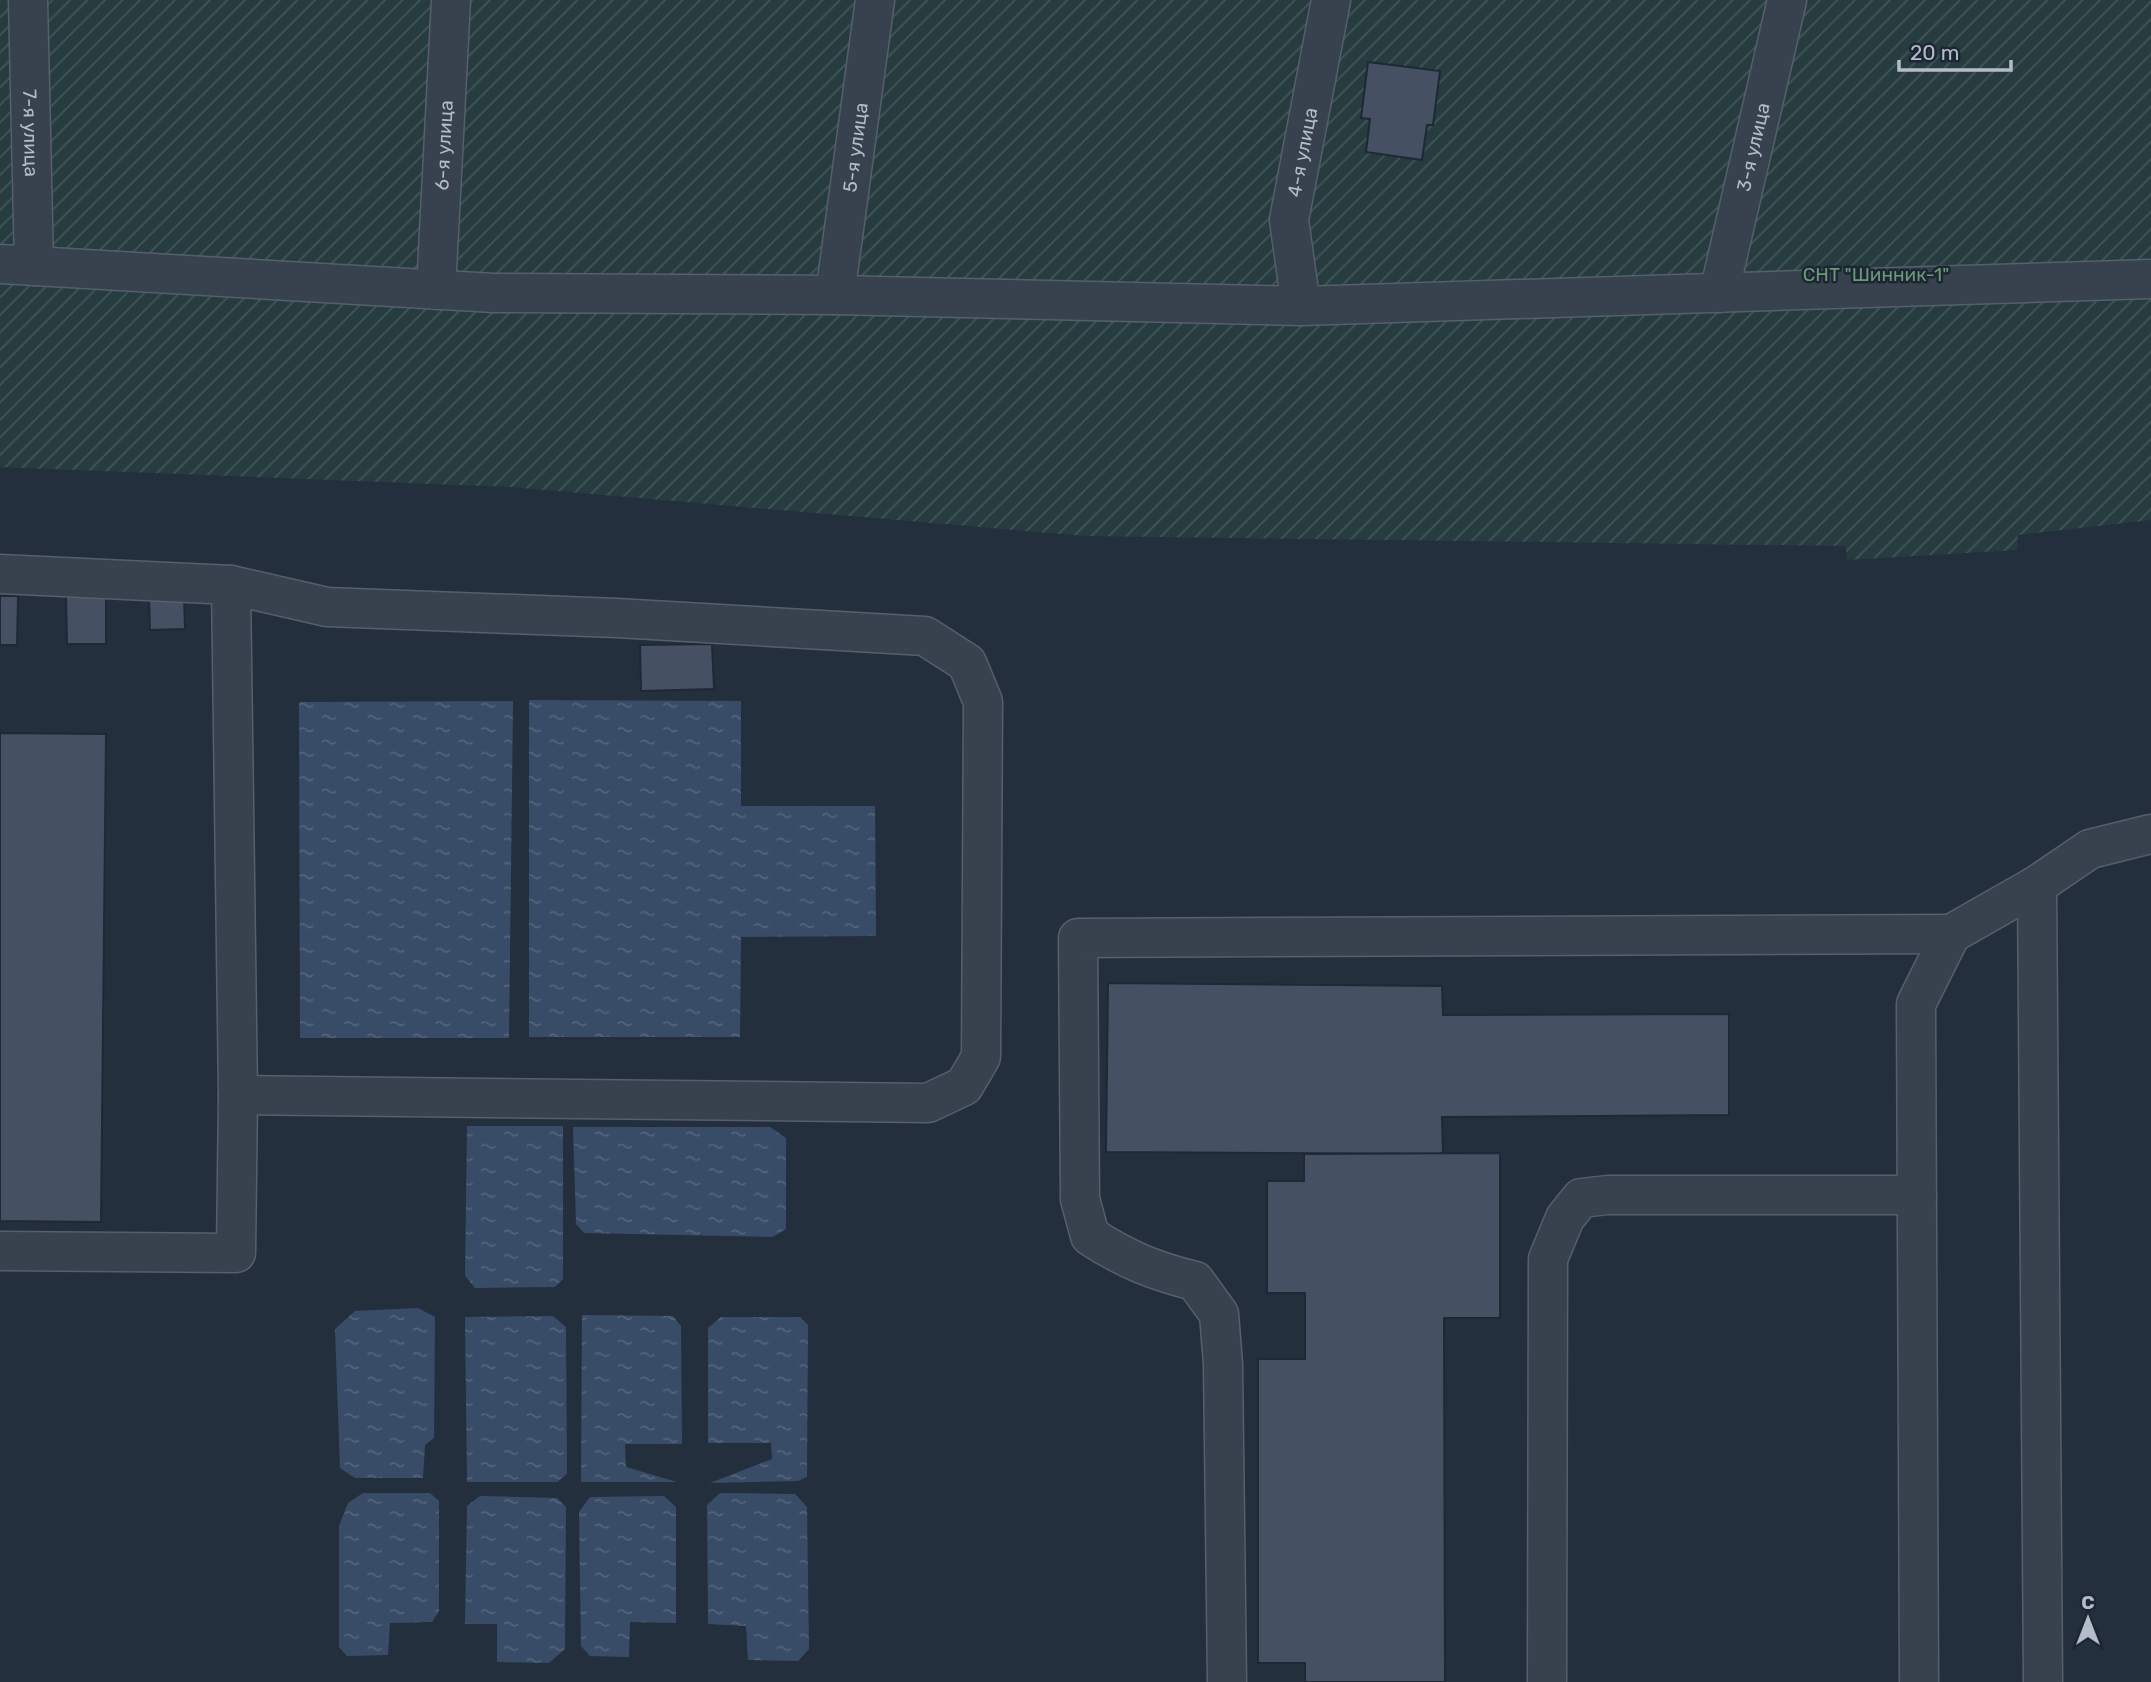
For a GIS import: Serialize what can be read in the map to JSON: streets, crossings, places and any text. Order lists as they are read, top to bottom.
{
  "streets": {
    "street": [
      "7-я улица",
      "6-я улица",
      "3-я улица",
      "5-я улица",
      "4-я улица"
    ]
  },
  "parks": ["СНТ \"Шинник-1\""],
  "scale_bar": "20 m",
  "north": "top"
}
